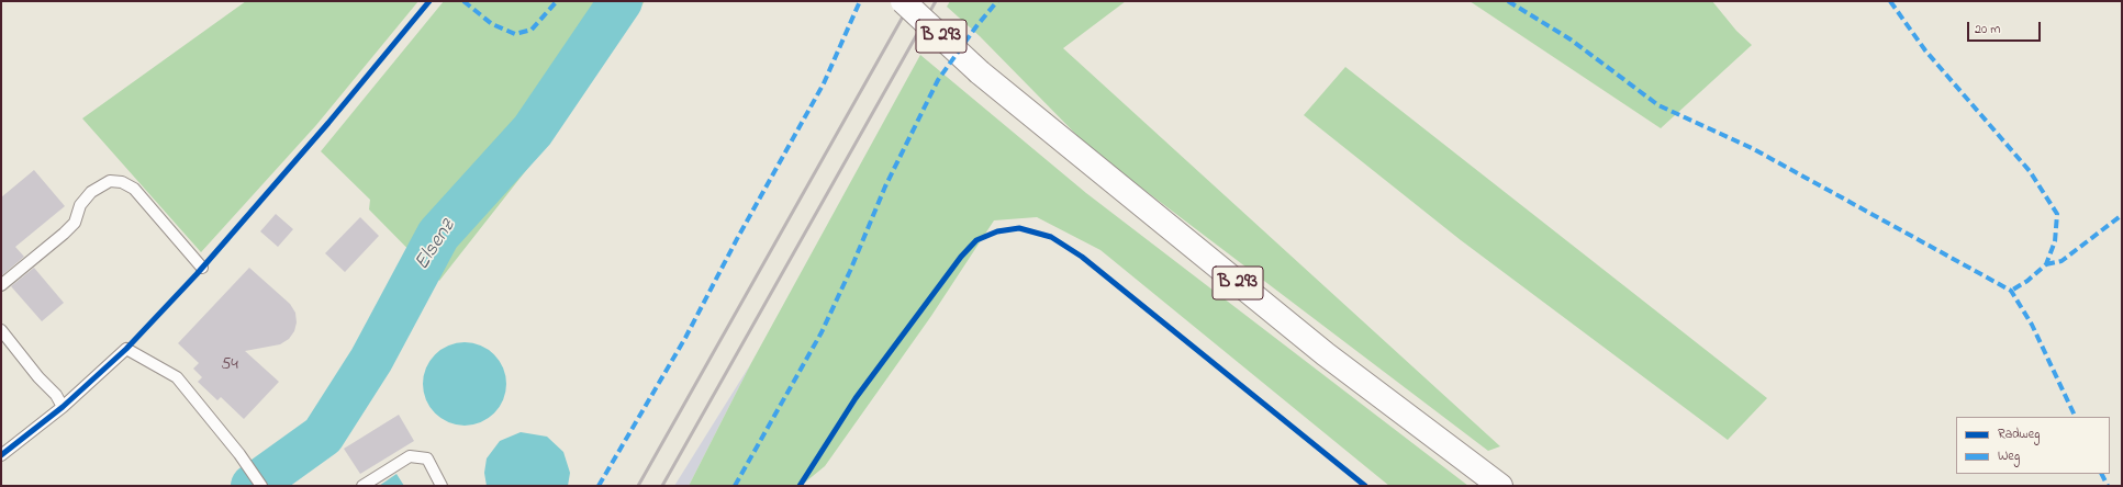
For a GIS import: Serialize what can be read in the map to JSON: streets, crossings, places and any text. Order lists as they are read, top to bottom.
{
  "streets": {
    "main road": ["B 293"]
  },
  "water": ["Elsenz"],
  "house_numbers": ["54"],
  "legend": ["Radweg", "Weg"],
  "scale_bar": "20 m"
}
